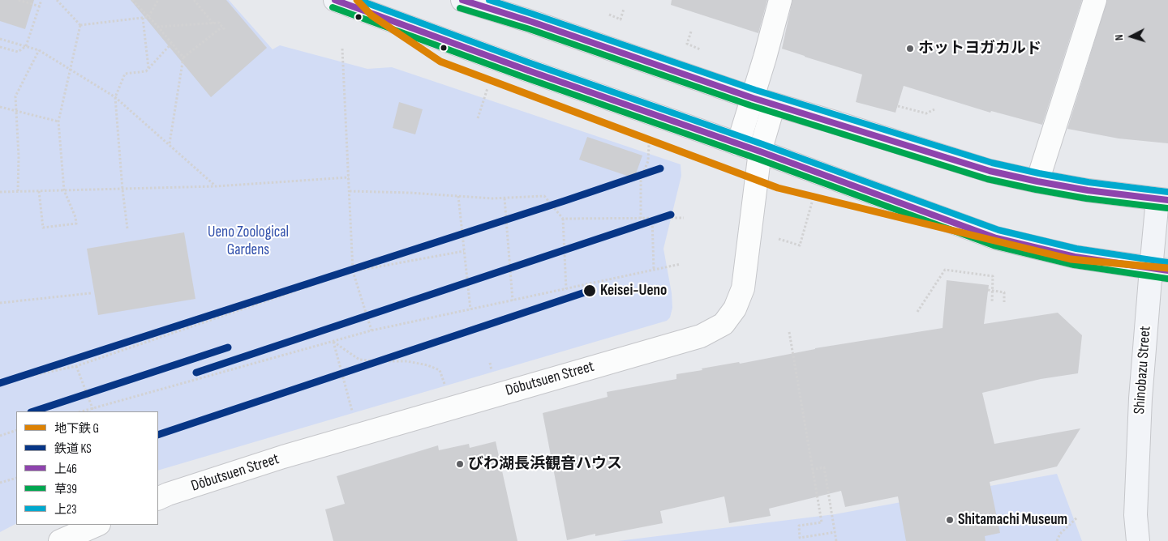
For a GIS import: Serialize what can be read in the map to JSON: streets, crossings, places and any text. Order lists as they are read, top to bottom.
{
  "streets": {
    "main road": ["Shinobazu Street"],
    "street": ["Dōbutsuen Street"]
  },
  "parks": ["Ueno Zoological Gardens"],
  "places": [
    "ホットヨガカルド",
    "Keisei-Ueno",
    "びわ湖長浜観音ハウス",
    "Shitamachi Museum"
  ],
  "lines": [
    "metro line G",
    "transit line 上46",
    "transit line 上23",
    "transit line 草39",
    "rail line KS"
  ],
  "legend": [
    "地下鉄 G",
    "鉄道 KS",
    "上46",
    "草39",
    "上23"
  ],
  "north": "left"
}
